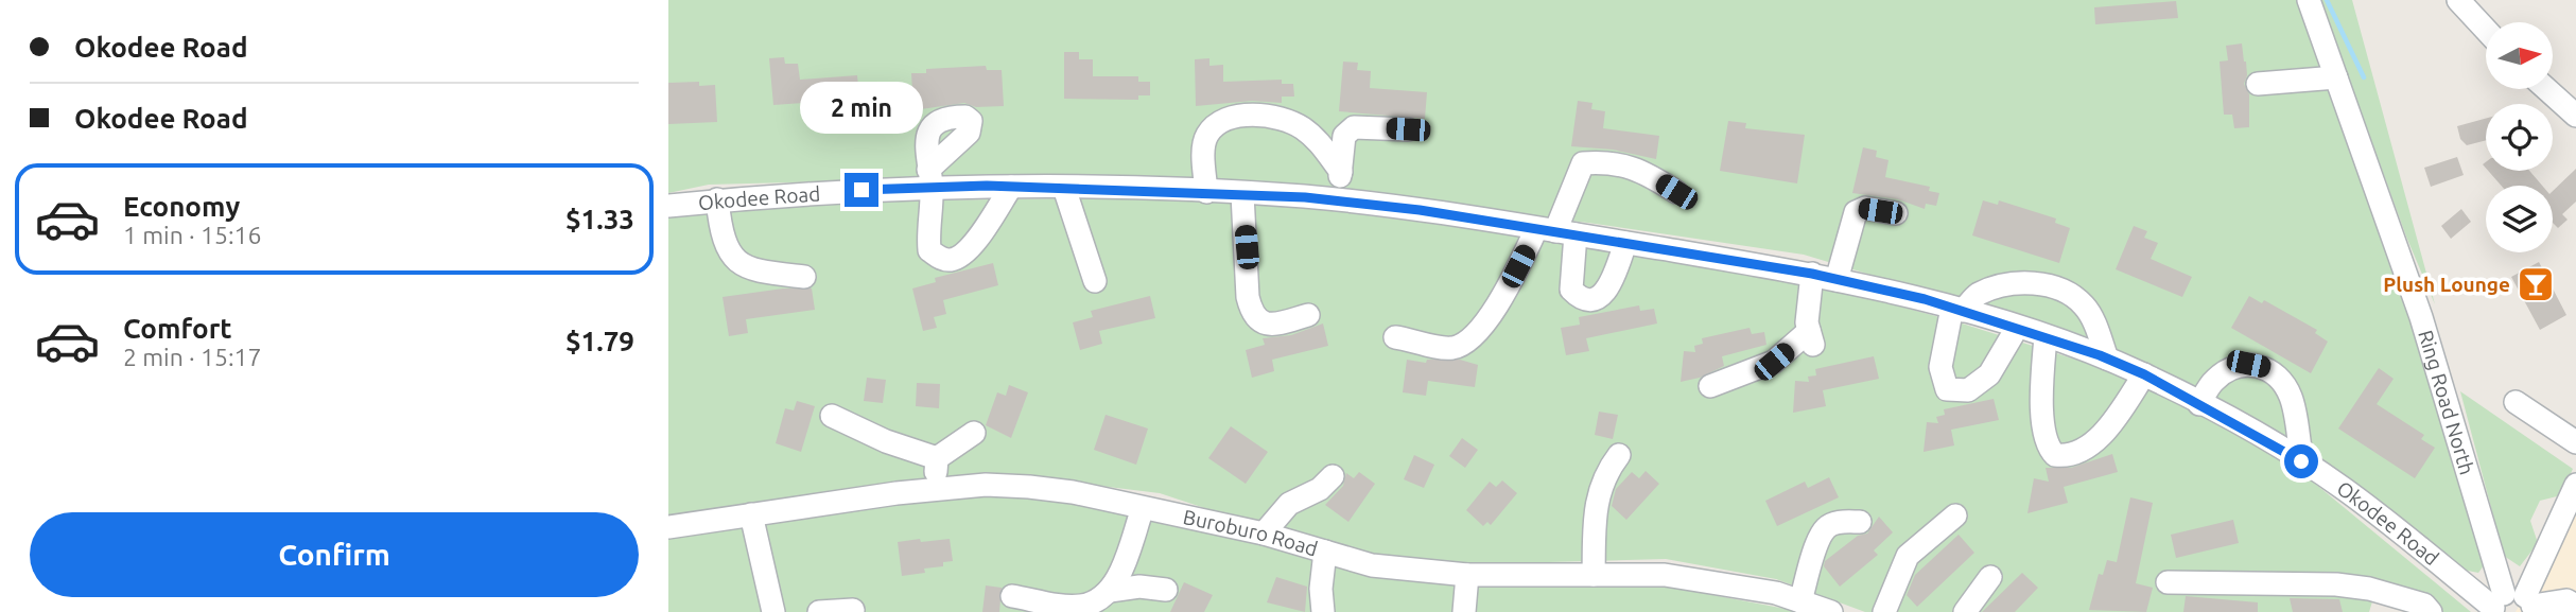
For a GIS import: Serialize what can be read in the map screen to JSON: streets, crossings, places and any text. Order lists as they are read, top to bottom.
{
  "streets": {
    "street": ["Okodee Road", "Ring Road North", "Buroburo Road"]
  },
  "crossings": [
    ["Okodee Road", "Ring Road North"]
  ],
  "places": {
    "bar": ["Plush Lounge"]
  },
  "north": "right",
  "page": {
    "banner": ["Okodee Road", "Okodee Road"],
    "bubble": "2 min",
    "list": [
      {
        "name": "Economy",
        "note": "1 min · 15:16",
        "value": "$1.33"
      },
      {
        "name": "Comfort",
        "note": "2 min · 15:17",
        "value": "$1.79"
      }
    ],
    "buttons": "Confirm"
  }
}
